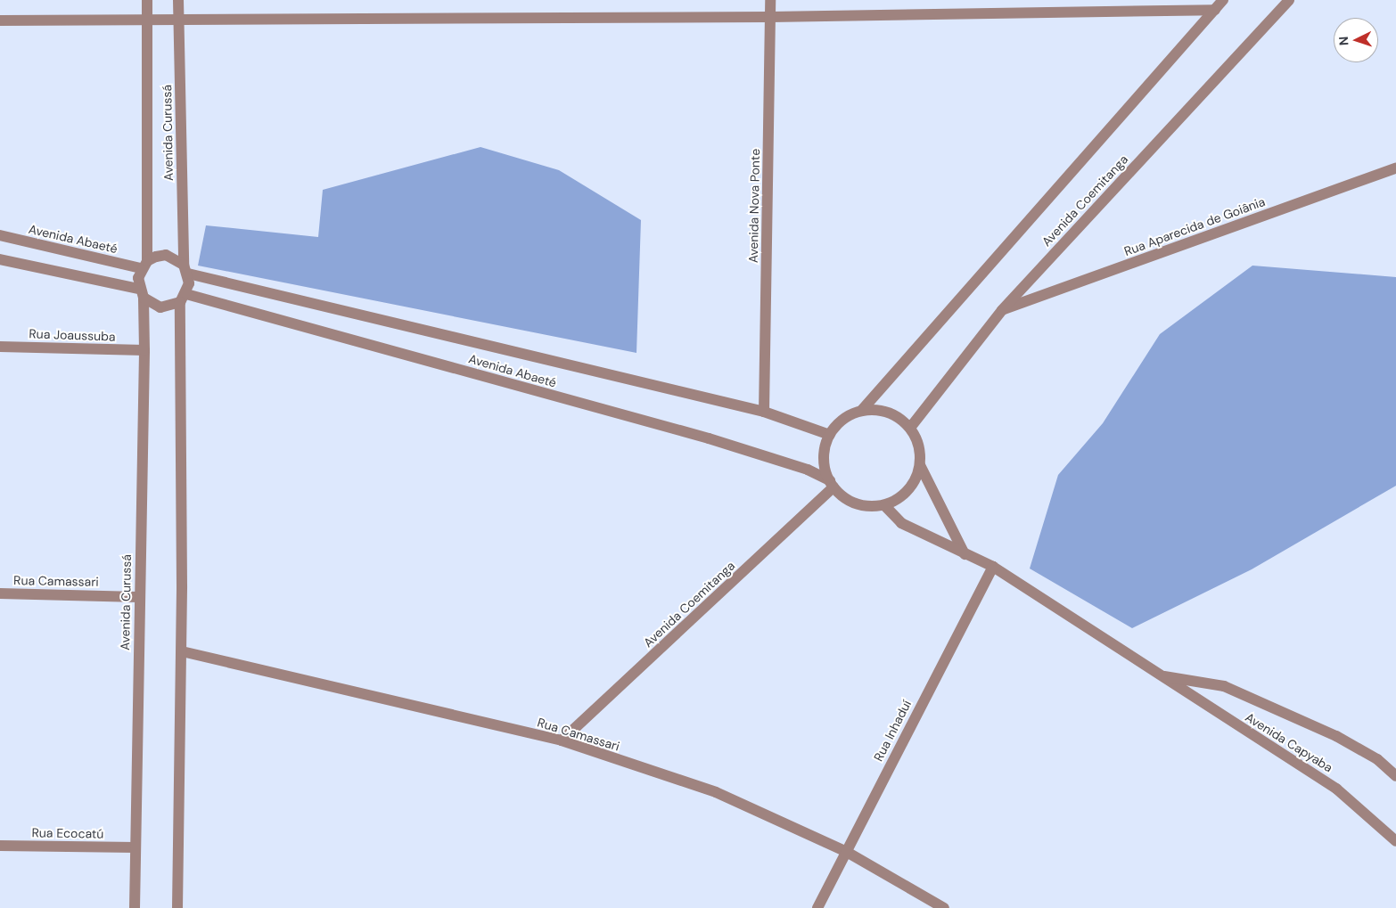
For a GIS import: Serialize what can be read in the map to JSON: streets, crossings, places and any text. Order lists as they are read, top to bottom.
{
  "streets": {
    "street": [
      "Avenida Curussá",
      "Avenida Coemitanga",
      "Avenida Nova Ponte",
      "Rua Aparecida de Goiânia",
      "Avenida Abaeté",
      "Rua Joaussuba",
      "Rua Camassari",
      "Rua Inhaduí",
      "Avenida Capyaba",
      "Rua Ecocatú"
    ]
  },
  "crossings": [
    ["Avenida Curussá", "Avenida Abaeté"],
    ["Avenida Curussá", "Rua Joaussuba"],
    ["Avenida Curussá", "Rua Camassari"],
    ["Avenida Curussá", "Rua Ecocatú"],
    ["Avenida Coemitanga", "Rua Aparecida de Goiânia"],
    ["Avenida Coemitanga", "Avenida Abaeté"],
    ["Avenida Coemitanga", "Rua Camassari"],
    ["Avenida Coemitanga", "Avenida Capyaba"],
    ["Avenida Nova Ponte", "Avenida Abaeté"],
    ["Avenida Abaeté", "Avenida Capyaba"],
    ["Rua Camassari", "Rua Inhaduí"],
    ["Rua Inhaduí", "Avenida Capyaba"]
  ],
  "north": "left"
}
